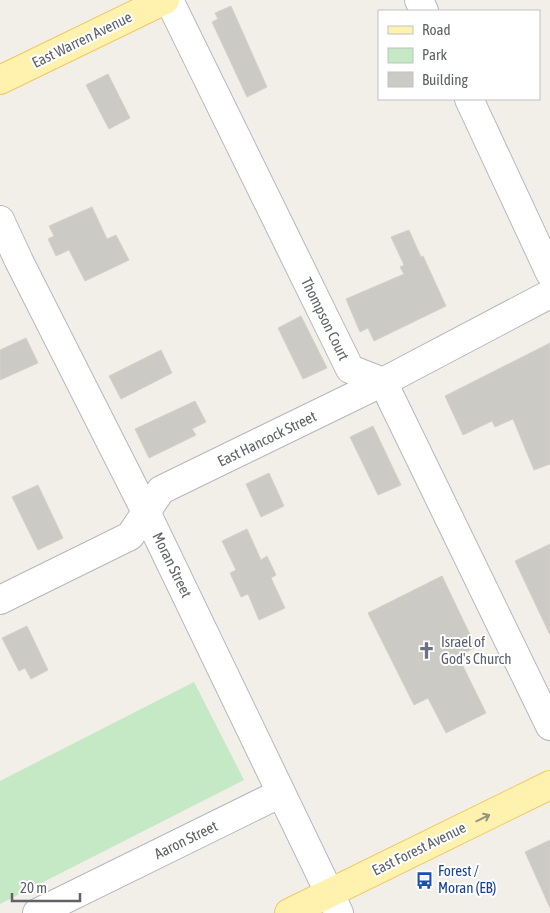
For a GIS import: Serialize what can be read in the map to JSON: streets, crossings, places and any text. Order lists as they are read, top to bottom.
{
  "streets": {
    "main road": ["East Warren Avenue", "East Forest Avenue"],
    "street": [
      "Thompson Court",
      "East Hancock Street",
      "Moran Street",
      "Aaron Street"
    ]
  },
  "crossings": [
    ["Thompson Court", "East Hancock Street"],
    ["East Hancock Street", "Moran Street"],
    ["Moran Street", "Aaron Street"],
    ["Moran Street", "East Forest Avenue"]
  ],
  "one_way": ["East Forest Avenue"],
  "places": {
    "church": ["Israel of God's Church"],
    "bus stop": ["Forest / Moran (EB)"]
  },
  "legend": ["Road", "Park", "Building"],
  "scale_bar": "20 m"
}
